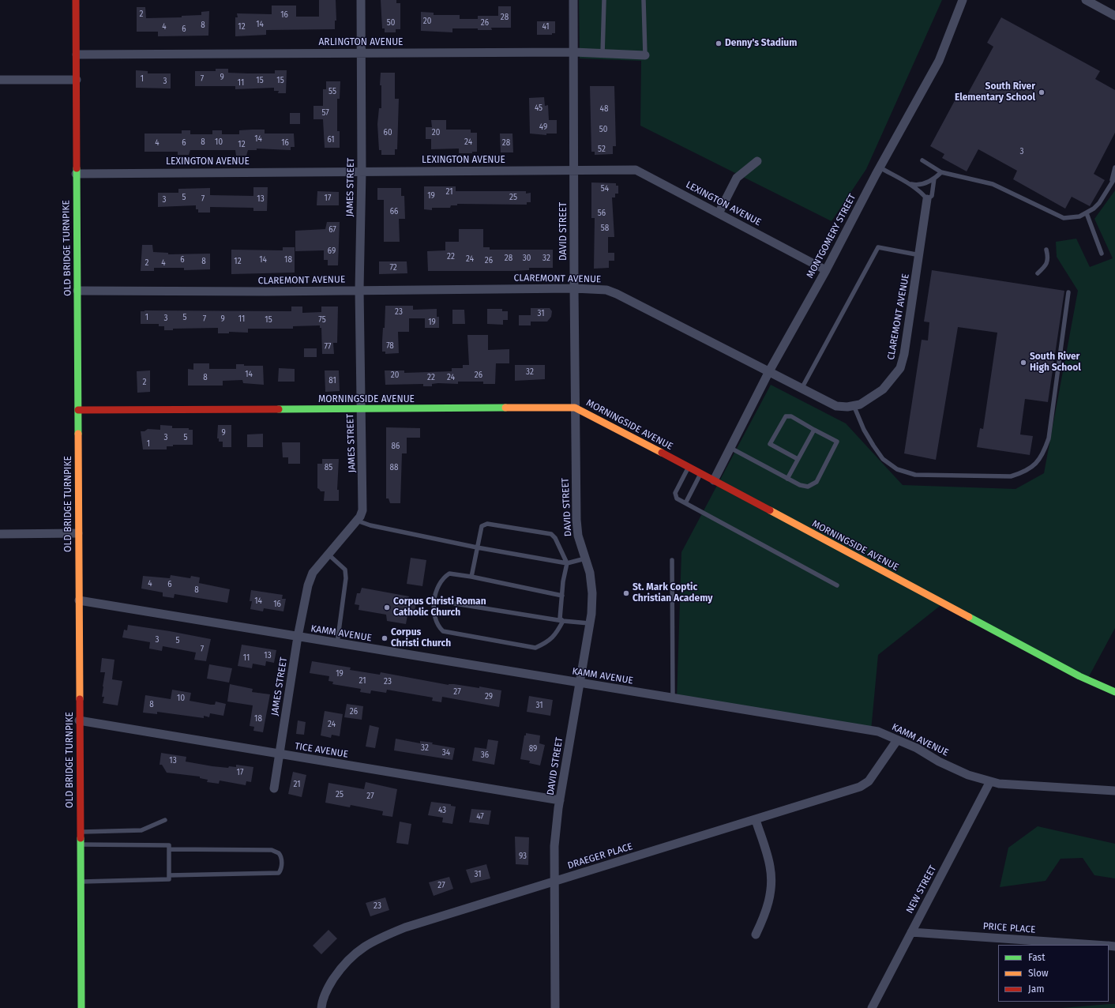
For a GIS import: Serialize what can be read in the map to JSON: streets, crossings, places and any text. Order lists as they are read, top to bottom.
{
  "streets": {
    "street": [
      "ARLINGTON AVENUE",
      "LEXINGTON AVENUE",
      "JAMES STREET",
      "DAVID STREET",
      "MONTGOMERY STREET",
      "OLD BRIDGE TURNPIKE",
      "CLAREMONT AVENUE",
      "MORNINGSIDE AVENUE",
      "KAMM AVENUE",
      "TICE AVENUE",
      "DRAEGER PLACE",
      "NEW STREET",
      "PRICE PLACE"
    ]
  },
  "crossings": [
    ["ARLINGTON AVENUE", "JAMES STREET"],
    ["ARLINGTON AVENUE", "DAVID STREET"],
    ["ARLINGTON AVENUE", "OLD BRIDGE TURNPIKE"],
    ["LEXINGTON AVENUE", "JAMES STREET"],
    ["LEXINGTON AVENUE", "DAVID STREET"],
    ["LEXINGTON AVENUE", "MONTGOMERY STREET"],
    ["LEXINGTON AVENUE", "OLD BRIDGE TURNPIKE"],
    ["JAMES STREET", "CLAREMONT AVENUE"],
    ["JAMES STREET", "MORNINGSIDE AVENUE"],
    ["JAMES STREET", "KAMM AVENUE"],
    ["JAMES STREET", "TICE AVENUE"],
    ["DAVID STREET", "CLAREMONT AVENUE"],
    ["DAVID STREET", "MORNINGSIDE AVENUE"],
    ["DAVID STREET", "KAMM AVENUE"],
    ["DAVID STREET", "TICE AVENUE"],
    ["DAVID STREET", "DRAEGER PLACE"],
    ["MONTGOMERY STREET", "CLAREMONT AVENUE"],
    ["MONTGOMERY STREET", "MORNINGSIDE AVENUE"],
    ["OLD BRIDGE TURNPIKE", "CLAREMONT AVENUE"],
    ["OLD BRIDGE TURNPIKE", "MORNINGSIDE AVENUE"],
    ["OLD BRIDGE TURNPIKE", "KAMM AVENUE"],
    ["OLD BRIDGE TURNPIKE", "TICE AVENUE"],
    ["KAMM AVENUE", "DRAEGER PLACE"],
    ["KAMM AVENUE", "NEW STREET"],
    ["NEW STREET", "PRICE PLACE"]
  ],
  "places": [
    "Denny's Stadium",
    "South River Elementary School",
    "South River High School",
    "St. Mark Coptic Christian Academy",
    "Corpus Christi Roman Catholic Church",
    "Corpus Christi Church"
  ],
  "house_numbers": [
    "2",
    "16",
    "28",
    "20",
    "50",
    "26",
    "14",
    "8",
    "4",
    "12",
    "41",
    "6",
    "9",
    "1",
    "7",
    "15",
    "15",
    "3",
    "11",
    "55",
    "45",
    "48",
    "57",
    "49",
    "50",
    "60",
    "20",
    "14",
    "61",
    "8",
    "10",
    "24",
    "4",
    "6",
    "16",
    "28",
    "12",
    "52",
    "3",
    "54",
    "21",
    "19",
    "5",
    "25",
    "17",
    "7",
    "13",
    "3",
    "66",
    "56",
    "58",
    "67",
    "69",
    "22",
    "28",
    "30",
    "32",
    "24",
    "6",
    "14",
    "18",
    "26",
    "8",
    "12",
    "2",
    "4",
    "72",
    "23",
    "31",
    "1",
    "5",
    "3",
    "7",
    "9",
    "11",
    "15",
    "75",
    "19",
    "78",
    "77",
    "32",
    "14",
    "20",
    "26",
    "8",
    "22",
    "24",
    "81",
    "2",
    "9",
    "3",
    "5",
    "1",
    "86",
    "85",
    "88",
    "4",
    "6",
    "8",
    "14",
    "16",
    "3",
    "5",
    "7",
    "13",
    "11",
    "19",
    "21",
    "23",
    "27",
    "29",
    "10",
    "8",
    "31",
    "26",
    "18",
    "24",
    "32",
    "89",
    "34",
    "36",
    "13",
    "17",
    "21",
    "25",
    "27",
    "43",
    "47",
    "93",
    "31",
    "27",
    "23"
  ],
  "legend": ["Fast", "Slow", "Jam"]
}
